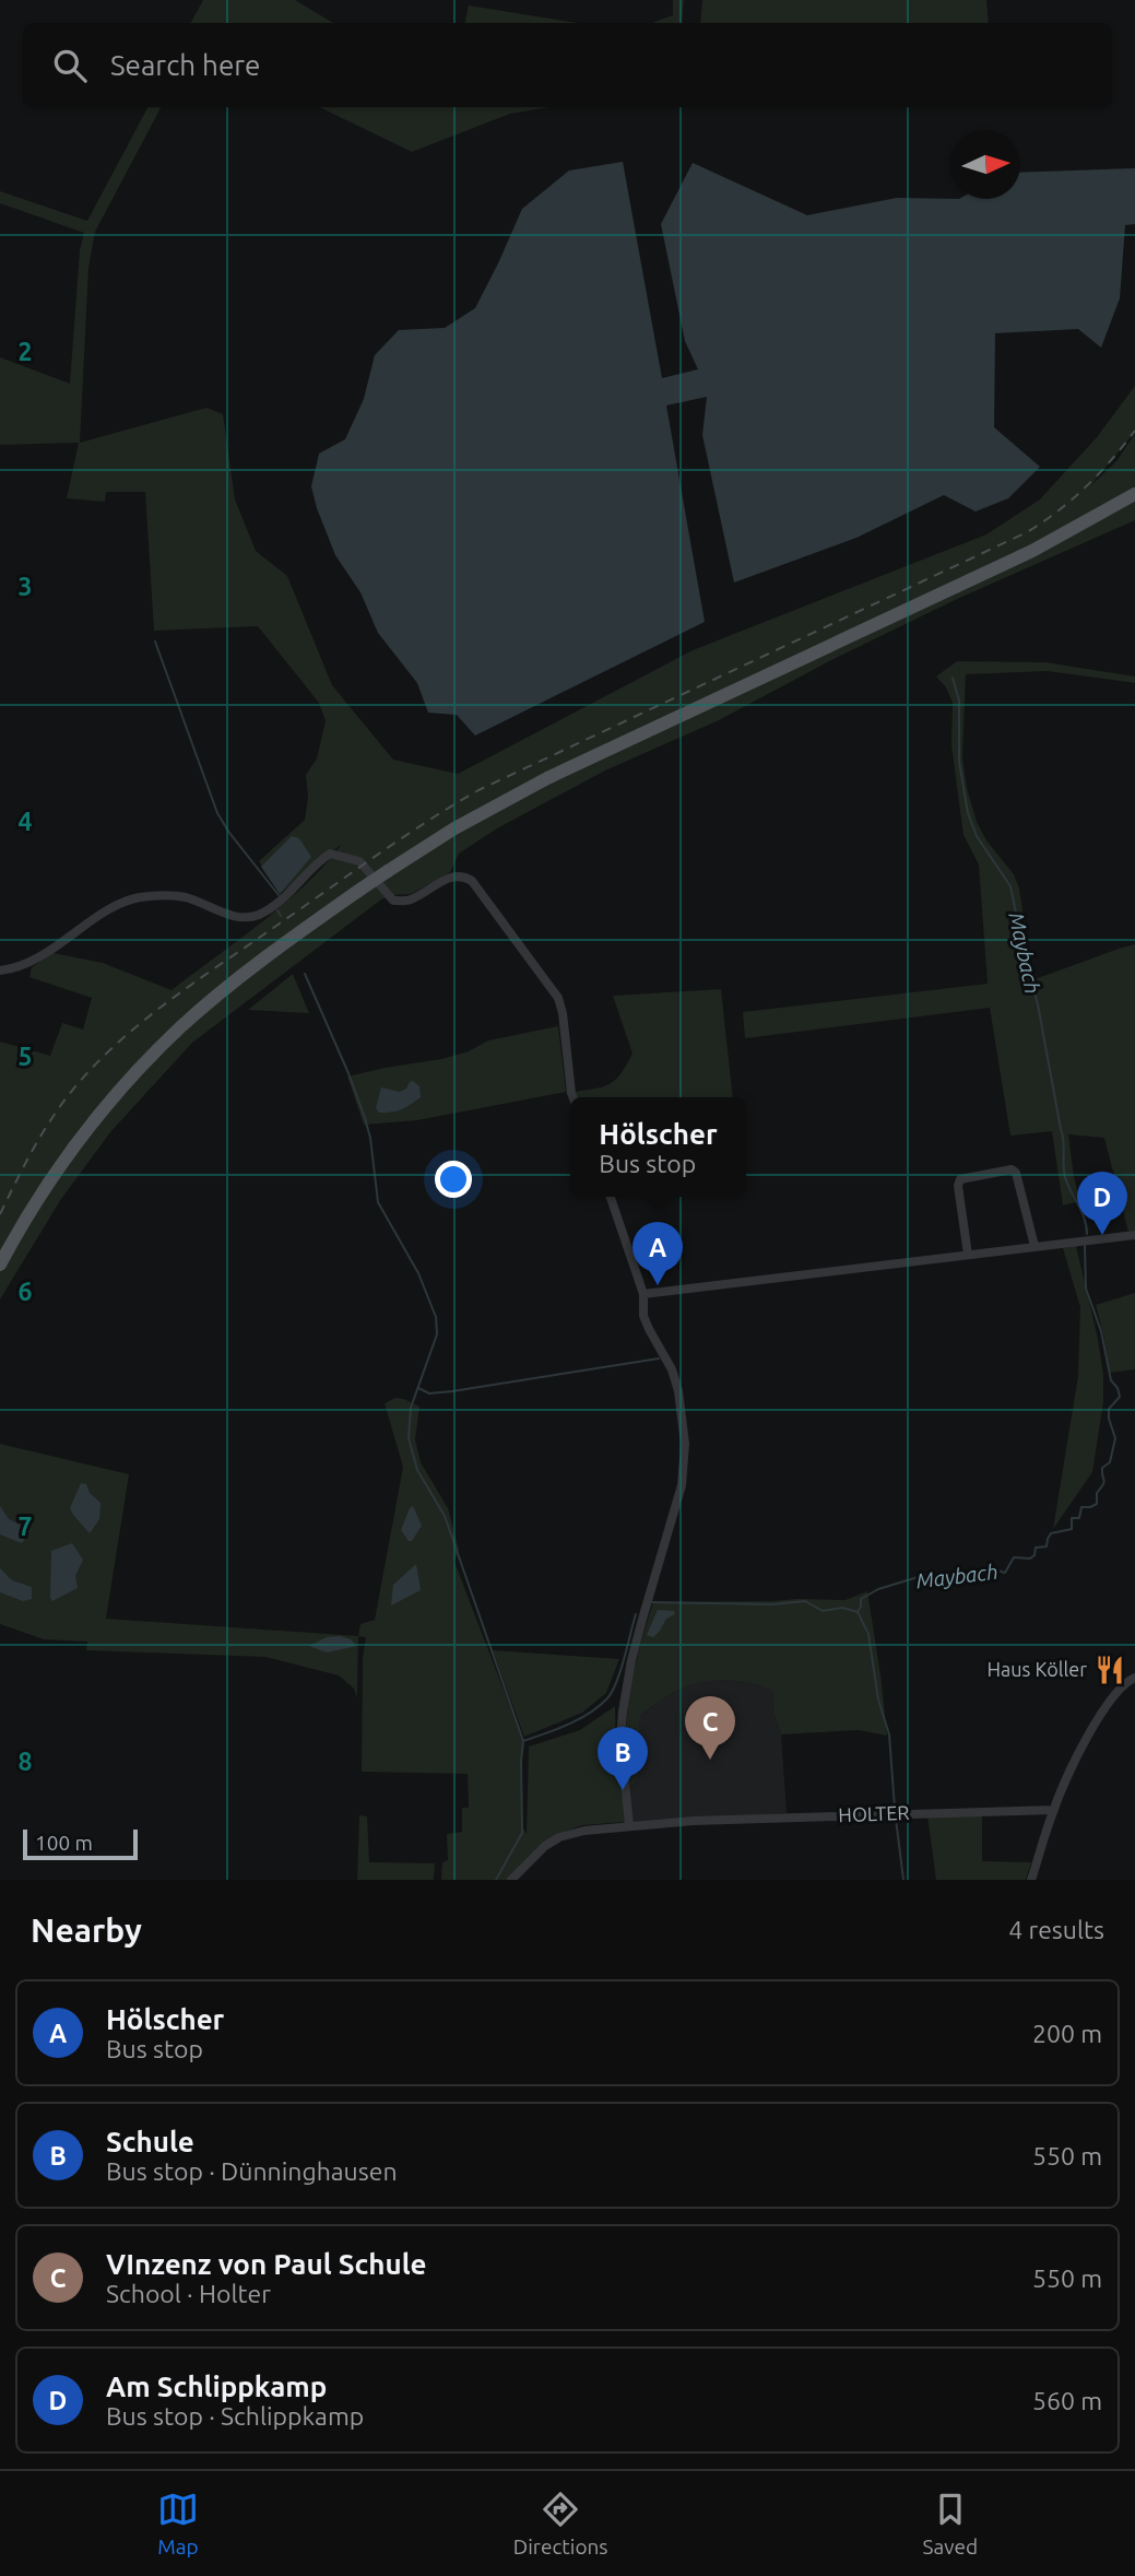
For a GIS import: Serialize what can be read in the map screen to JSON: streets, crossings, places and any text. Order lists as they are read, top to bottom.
{
  "streets": {
    "street": ["HOLTER"]
  },
  "water": ["Maybach"],
  "places": {
    "restaurant": ["Haus Köller"]
  },
  "scale_bar": "100 m",
  "north": "right",
  "page": {
    "search": "Search here",
    "popup": ["Hölscher", "Bus stop"],
    "pins": [
      "D",
      "A",
      "C",
      "B"
    ],
    "scale": "100 m",
    "heading": ["Nearby", "4 results"],
    "list": [
      {
        "mark": "A",
        "name": "Hölscher",
        "note": "Bus stop",
        "value": "200 m"
      },
      {
        "mark": "B",
        "name": "Schule",
        "note": "Bus stop · Dünninghausen",
        "value": "550 m"
      },
      {
        "mark": "C",
        "name": "VInzenz von Paul Schule",
        "note": "School · Holter",
        "value": "550 m"
      },
      {
        "mark": "D",
        "name": "Am Schlippkamp",
        "note": "Bus stop · Schlippkamp",
        "value": "560 m"
      }
    ],
    "nav": ["Map", "Directions", "Saved"]
  },
  "grid": {
    "rows": [
      "2",
      "3",
      "4",
      "5",
      "6",
      "7",
      "8"
    ]
  }
}
